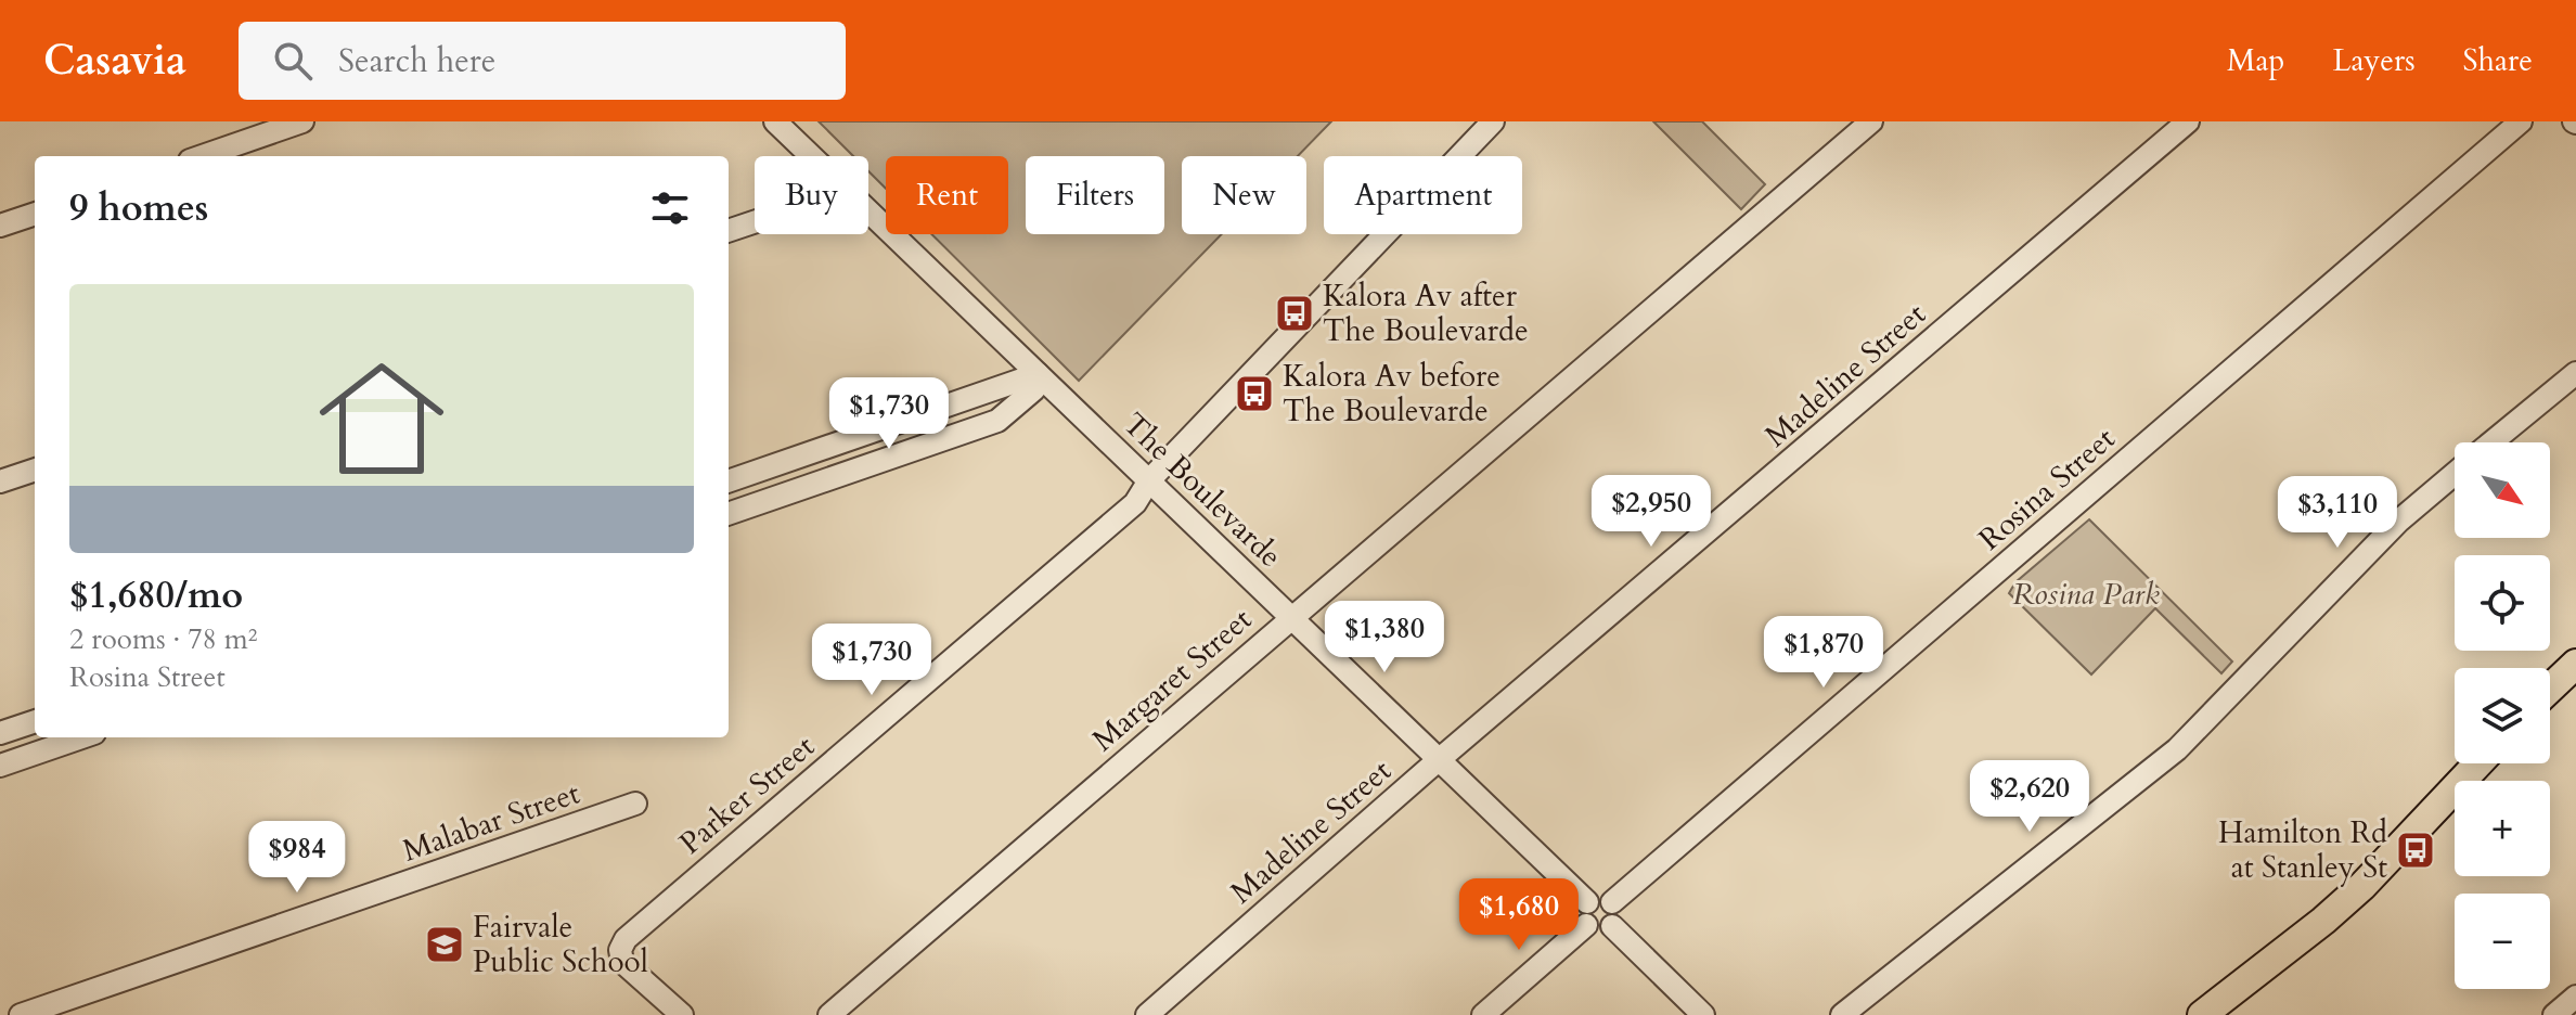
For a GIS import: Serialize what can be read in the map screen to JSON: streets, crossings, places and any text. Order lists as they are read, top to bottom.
{
  "streets": {
    "street": [
      "Madeline Street",
      "Rosina Street",
      "The Boulevarde",
      "Margaret Street",
      "Parker Street",
      "Malabar Street"
    ]
  },
  "crossings": [
    ["Madeline Street", "The Boulevarde"],
    ["Rosina Street", "The Boulevarde"],
    ["The Boulevarde", "Margaret Street"],
    ["The Boulevarde", "Parker Street"]
  ],
  "parks": ["Rosina Park"],
  "places": {
    "bus stop": ["Kalora Av after The Boulevarde", "Kalora Av before The Boulevarde", "Hamilton Rd at Stanley St"],
    "school or university": ["Fairvale Public School"]
  },
  "north": "bottom right",
  "page": {
    "header": "Casavia",
    "search": "Search here",
    "nav": ["Map", "Layers", "Share"],
    "chip": [
      "Buy",
      "Rent",
      "Filters",
      "New",
      "Apartment"
    ],
    "heading": "9 homes",
    "list": [
      {
        "name": "$1,680/mo",
        "note": "2 rooms · 78 m² · Rosina Street"
      }
    ],
    "price": [
      "$1,730",
      "$2,950",
      "$3,110",
      "$1,380",
      "$1,870",
      "$1,730",
      "$2,620",
      "$984",
      "$1,680"
    ],
    "map_buttons": ["+", "−"]
  }
}
